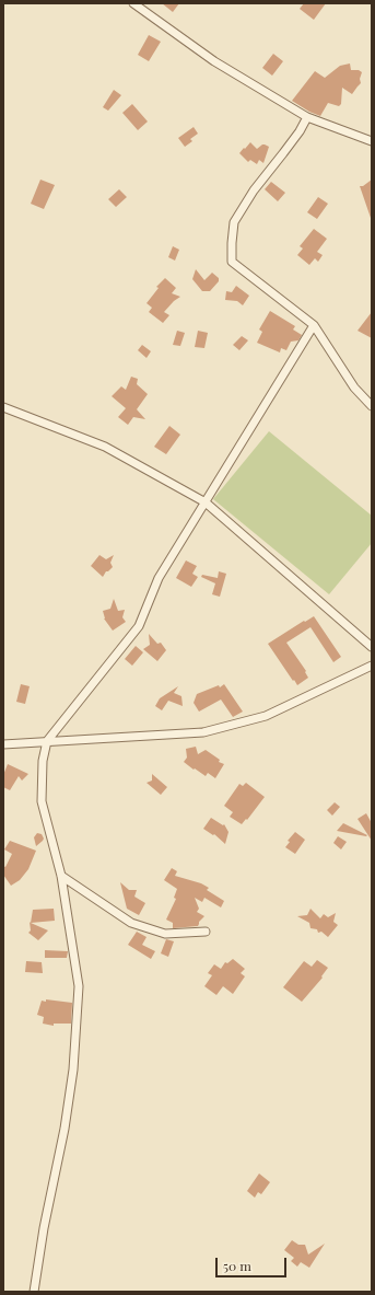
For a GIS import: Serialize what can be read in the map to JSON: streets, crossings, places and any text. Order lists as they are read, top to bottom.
{
  "scale_bar": "50 m"
}
